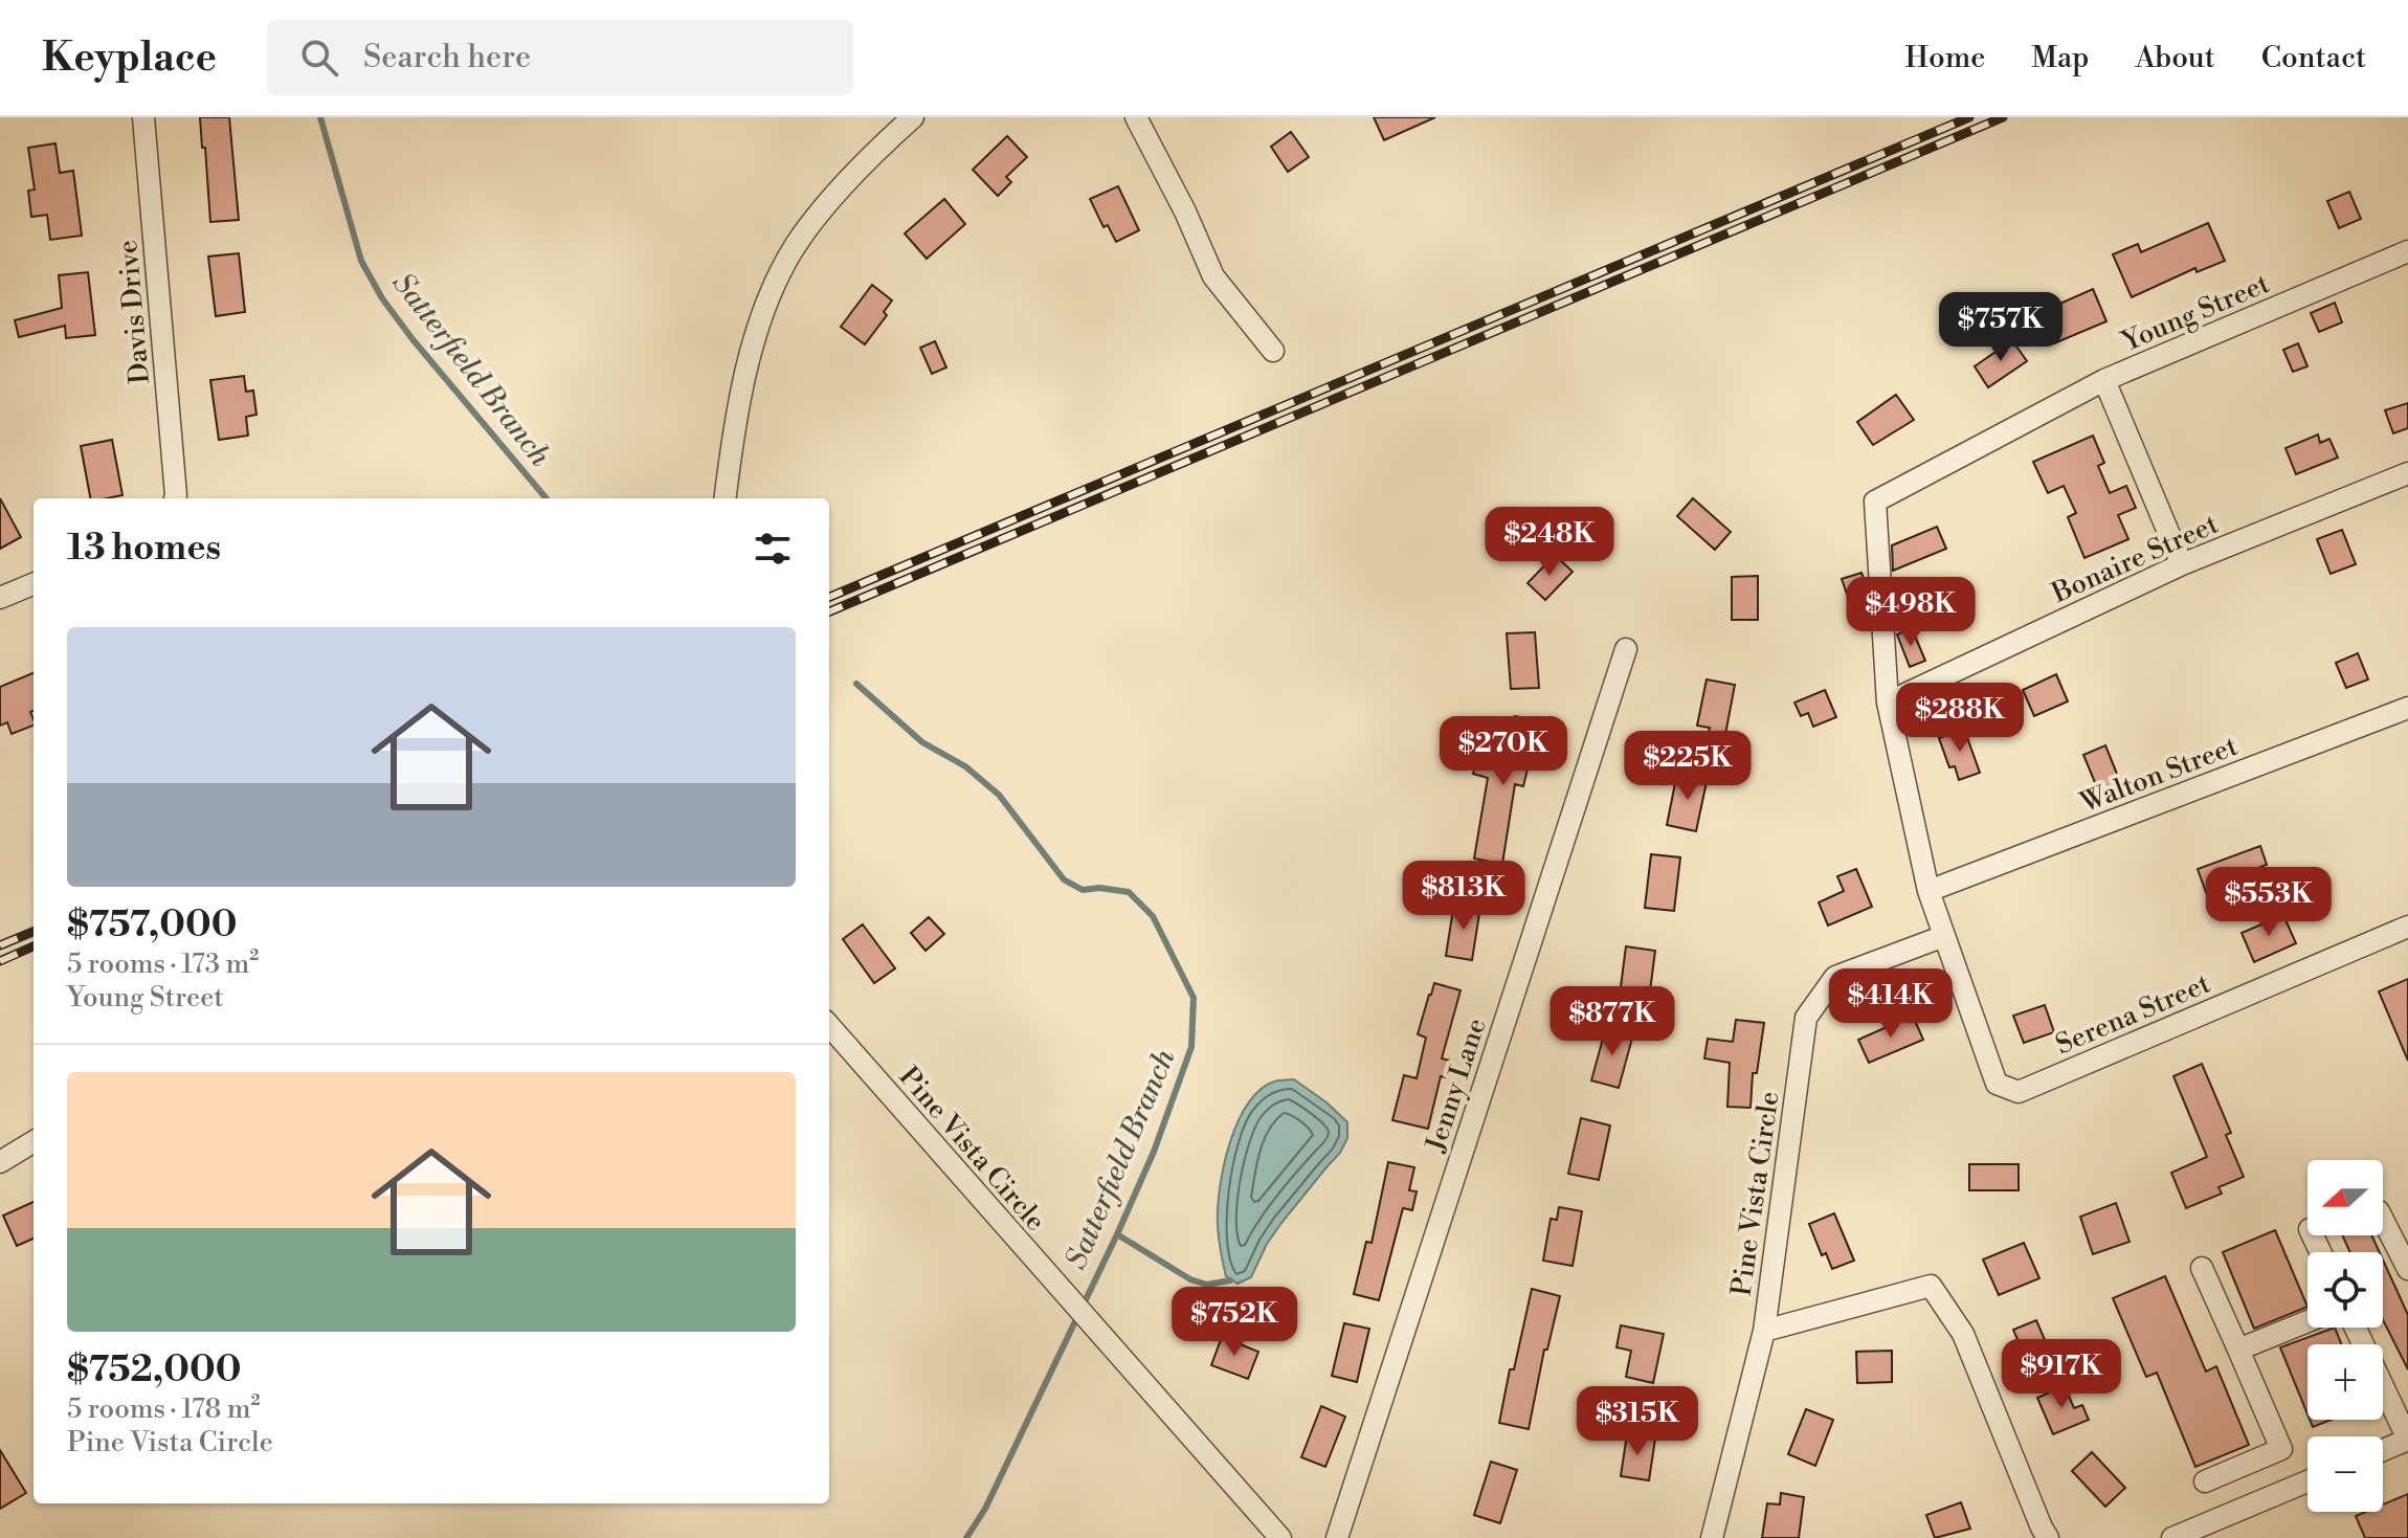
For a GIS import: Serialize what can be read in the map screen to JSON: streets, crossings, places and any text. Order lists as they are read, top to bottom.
{
  "streets": {
    "street": [
      "Davis Drive",
      "Young Street",
      "Bonaire Street",
      "Walton Street",
      "Serena Street",
      "Jenny Lane",
      "Pine Vista Circle"
    ]
  },
  "crossings": [
    ["Young Street", "Bonaire Street"],
    ["Serena Street", "Pine Vista Circle"]
  ],
  "water": ["Satterfield Branch"],
  "north": "left",
  "page": {
    "header": "Keyplace",
    "search": "Search here",
    "nav": [
      "Home",
      "Map",
      "About",
      "Contact"
    ],
    "price": [
      "$757K",
      "$248K",
      "$498K",
      "$288K",
      "$270K",
      "$225K",
      "$813K",
      "$553K",
      "$414K",
      "$877K",
      "$752K",
      "$917K",
      "$315K"
    ],
    "heading": "13 homes",
    "list": [
      {
        "name": "$757,000",
        "note": "5 rooms · 173 m² · Young Street"
      },
      {
        "name": "$752,000",
        "note": "5 rooms · 178 m² · Pine Vista Circle"
      }
    ],
    "map_buttons": ["+", "−"]
  }
}
